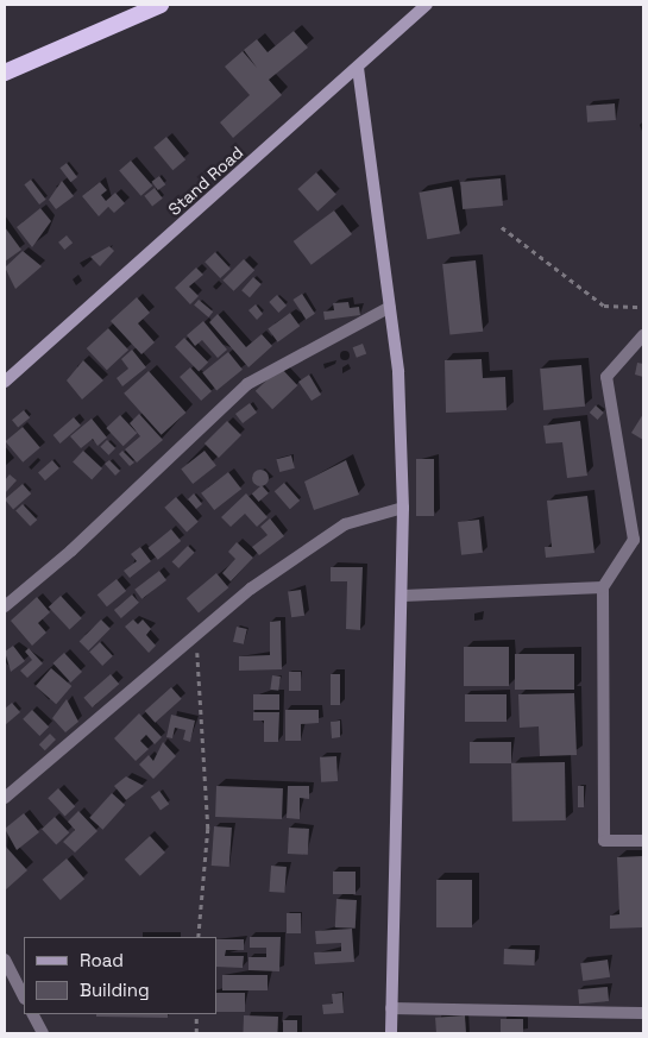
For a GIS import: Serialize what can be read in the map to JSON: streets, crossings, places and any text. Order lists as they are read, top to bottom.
{
  "streets": {
    "main road": ["Stand Road"]
  },
  "legend": ["Road", "Building"]
}
